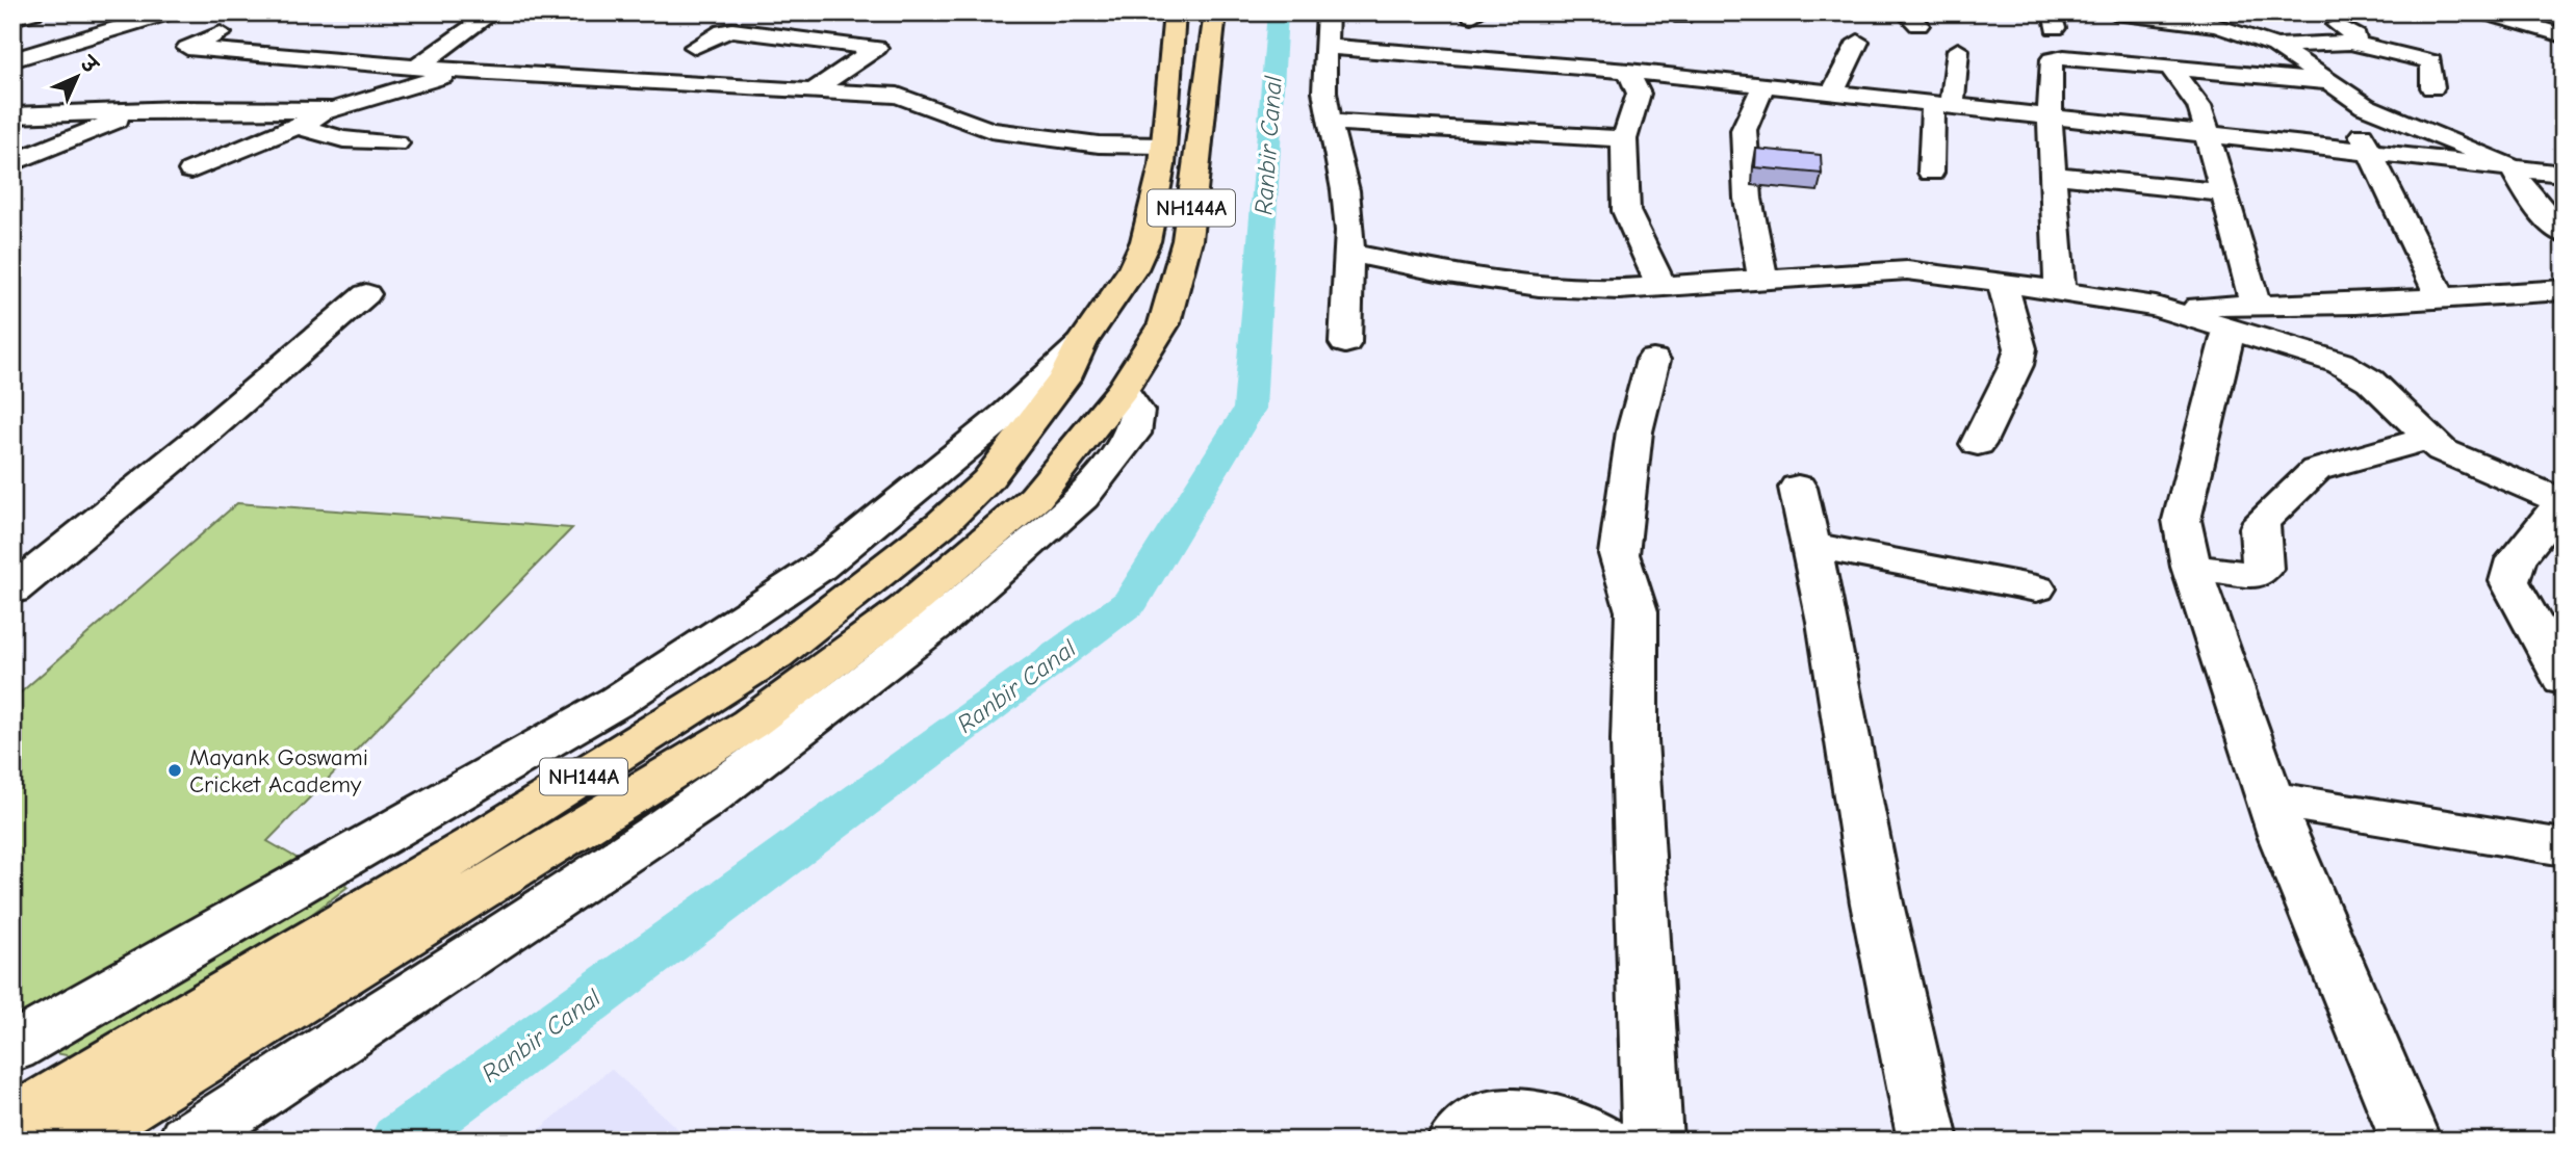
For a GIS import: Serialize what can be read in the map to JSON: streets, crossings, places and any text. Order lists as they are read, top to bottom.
{
  "streets": {
    "highway": ["NH144A"]
  },
  "water": ["Ranbir Canal"],
  "places": ["Mayank Goswami Cricket Academy"],
  "north": "top right"
}
